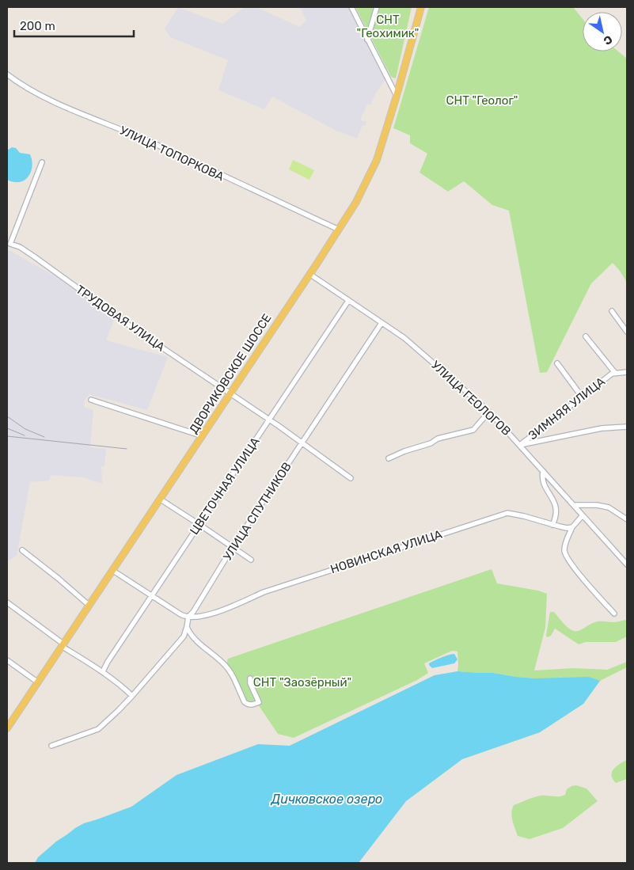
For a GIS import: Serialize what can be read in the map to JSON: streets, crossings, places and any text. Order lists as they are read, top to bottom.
{
  "streets": {
    "main road": ["ДВОРИКОВСКОЕ ШОССЕ"],
    "street": [
      "УЛИЦА ТОПОРКОВА",
      "ТРУДОВАЯ УЛИЦА",
      "УЛИЦА ГЕОЛОГОВ",
      "ЗИМНЯЯ УЛИЦА",
      "ЦВЕТОЧНАЯ УЛИЦА",
      "УЛИЦА СПУТНИКОВ",
      "НОВИНСКАЯ УЛИЦА"
    ]
  },
  "crossings": [
    ["УЛИЦА ТОПОРКОВА", "ДВОРИКОВСКОЕ ШОССЕ"],
    ["ТРУДОВАЯ УЛИЦА", "ДВОРИКОВСКОЕ ШОССЕ"],
    ["ТРУДОВАЯ УЛИЦА", "ЦВЕТОЧНАЯ УЛИЦА"],
    ["ТРУДОВАЯ УЛИЦА", "УЛИЦА СПУТНИКОВ"],
    ["ДВОРИКОВСКОЕ ШОССЕ", "УЛИЦА ГЕОЛОГОВ"],
    ["УЛИЦА ГЕОЛОГОВ", "ЗИМНЯЯ УЛИЦА"],
    ["УЛИЦА ГЕОЛОГОВ", "ЦВЕТОЧНАЯ УЛИЦА"],
    ["УЛИЦА ГЕОЛОГОВ", "УЛИЦА СПУТНИКОВ"],
    ["УЛИЦА СПУТНИКОВ", "НОВИНСКАЯ УЛИЦА"]
  ],
  "water": ["Дичковское озеро"],
  "parks": ["СНТ \"Геохимик\"", "СНТ \"Геолог\"", "СНТ \"Заозёрный\""],
  "scale_bar": "200 m",
  "north": "bottom right"
}
